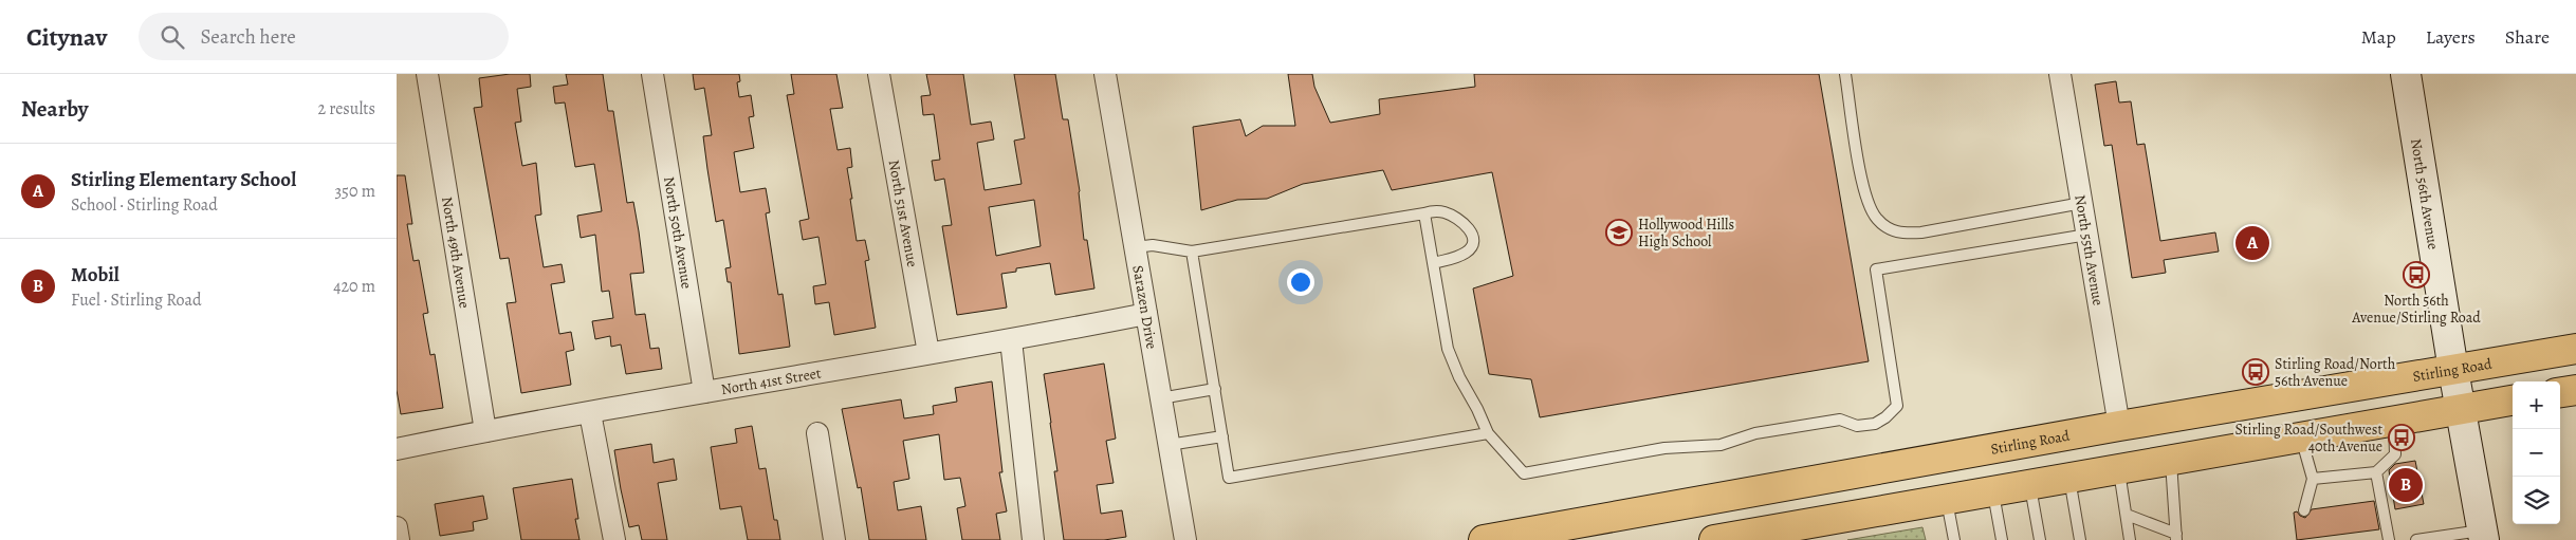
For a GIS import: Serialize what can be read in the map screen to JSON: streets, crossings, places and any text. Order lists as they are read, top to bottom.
{
  "streets": {
    "main road": ["Stirling Road"],
    "street": [
      "North 56th Avenue",
      "North 51st Avenue",
      "North 50th Avenue",
      "North 55th Avenue",
      "North 49th Avenue",
      "Sarazen Drive",
      "North 41st Street"
    ]
  },
  "crossings": [
    ["North 56th Avenue", "Stirling Road"],
    ["North 51st Avenue", "North 41st Street"],
    ["North 50th Avenue", "North 41st Street"],
    ["North 55th Avenue", "Stirling Road"],
    ["North 49th Avenue", "North 41st Street"],
    ["Sarazen Drive", "North 41st Street"]
  ],
  "places": {
    "school or university": ["Hollywood Hills High School"],
    "bus stop": ["North 56th Avenue/Stirling Road", "Stirling Road/North 56th Avenue", "Stirling Road/Southwest 40th Avenue"]
  },
  "page": {
    "header": "Citynav",
    "search": "Search here",
    "nav": ["Map", "Layers", "Share"],
    "heading": ["Nearby", "2 results"],
    "list": [
      {
        "mark": "A",
        "name": "Stirling Elementary School",
        "note": "School · Stirling Road",
        "value": "350 m"
      },
      {
        "mark": "B",
        "name": "Mobil",
        "note": "Fuel · Stirling Road",
        "value": "420 m"
      }
    ],
    "pins": ["A", "B"],
    "map_buttons": ["+", "−"]
  }
}
